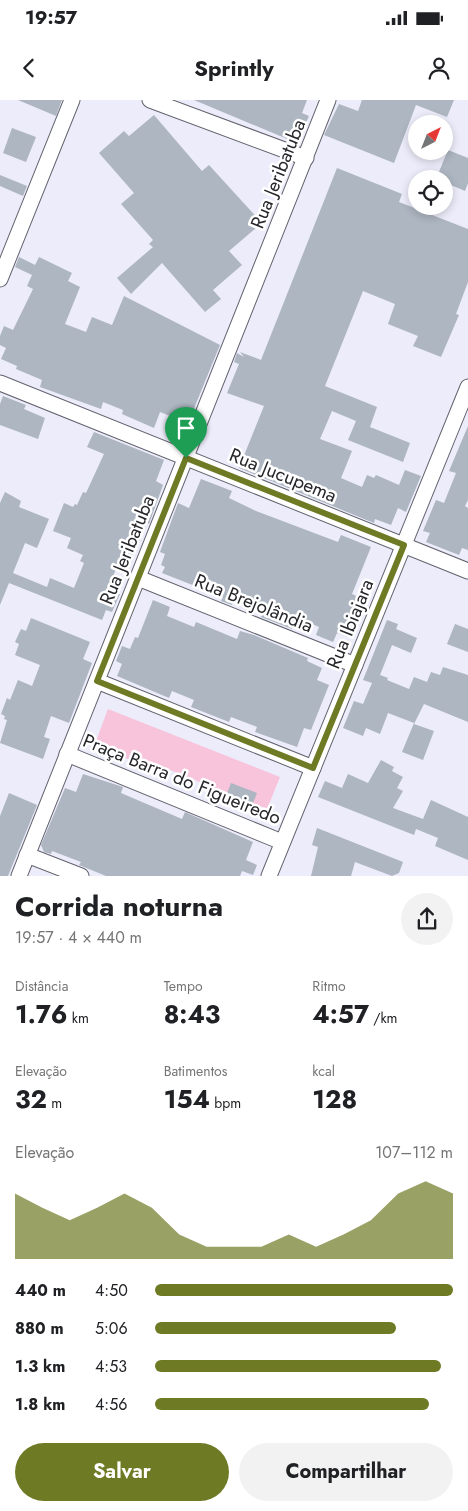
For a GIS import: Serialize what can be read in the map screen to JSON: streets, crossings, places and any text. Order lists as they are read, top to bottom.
{
  "streets": {
    "street": [
      "Rua Jeribatuba",
      "Rua Jucupema",
      "Rua Brejolândia",
      "Rua Ibiajara",
      "Praça Barra do Figueiredo"
    ]
  },
  "crossings": [
    ["Rua Jeribatuba", "Rua Jucupema"],
    ["Rua Jeribatuba", "Rua Brejolândia"],
    ["Rua Jeribatuba", "Praça Barra do Figueiredo"],
    ["Rua Jucupema", "Rua Ibiajara"],
    ["Rua Brejolândia", "Rua Ibiajara"],
    ["Rua Ibiajara", "Praça Barra do Figueiredo"]
  ],
  "north": "top right",
  "page": {
    "status": "19:57",
    "header": "Sprintly",
    "heading": ["Corrida noturna", "19:57 · 4 × 440 m"],
    "stats": [
      ["Distância", "1.76 km"],
      ["Tempo", "8:43"],
      ["Ritmo", "4:57 /km"],
      ["Elevação", "32 m"],
      ["Batimentos", "154 bpm"],
      ["kcal", "128"]
    ],
    "chart": ["Elevação", "107–112 m"],
    "list": [
      {
        "name": "440 m",
        "note": "4:50"
      },
      {
        "name": "880 m",
        "note": "5:06"
      },
      {
        "name": "1.3 km",
        "note": "4:53"
      },
      {
        "name": "1.8 km",
        "note": "4:56"
      }
    ],
    "buttons": ["Salvar", "Compartilhar"]
  }
}
